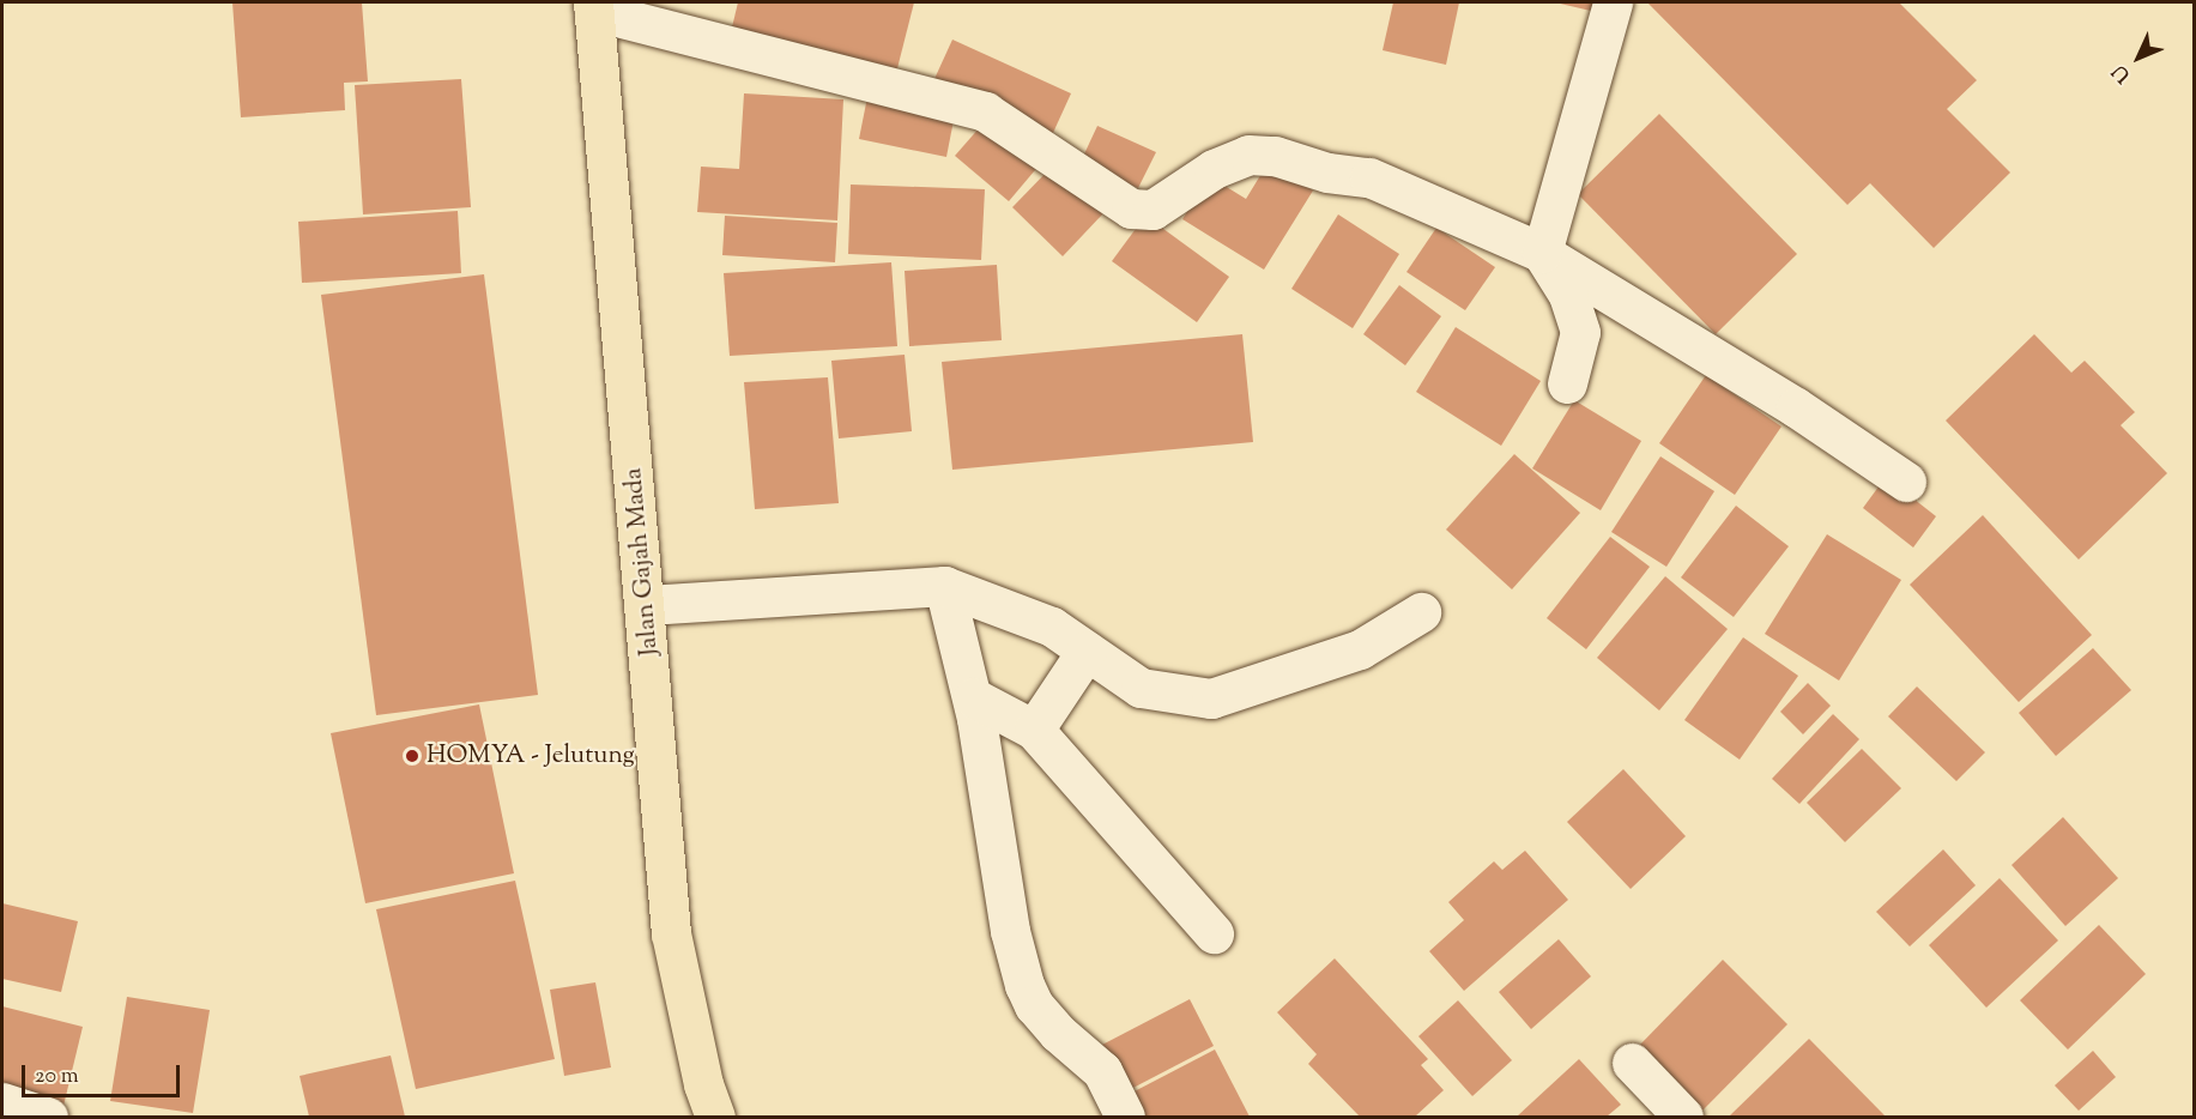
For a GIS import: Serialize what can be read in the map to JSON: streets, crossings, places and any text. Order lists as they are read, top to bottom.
{
  "streets": {
    "main road": ["Jalan Gajah Mada"]
  },
  "places": ["HOMYA - Jelutung"],
  "scale_bar": "20 m",
  "north": "bottom left"
}
